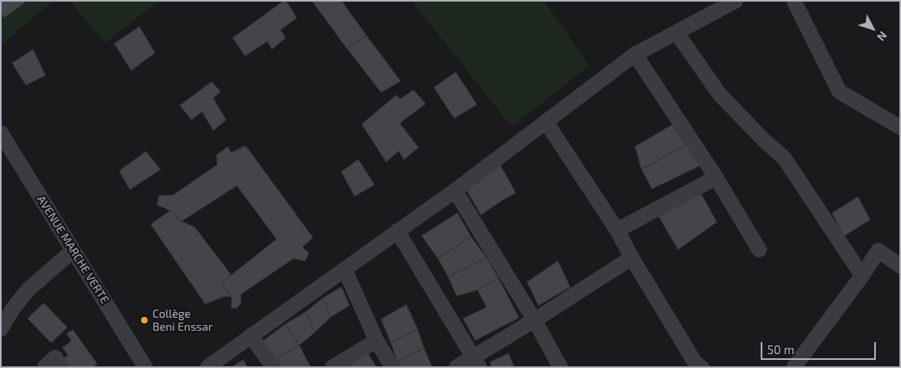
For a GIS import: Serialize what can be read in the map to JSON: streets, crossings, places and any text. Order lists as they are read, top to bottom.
{
  "streets": {
    "street": ["AVENUE MARCHE VERTE"]
  },
  "places": ["Collège Beni Enssar"],
  "scale_bar": "50 m",
  "north": "bottom right"
}
